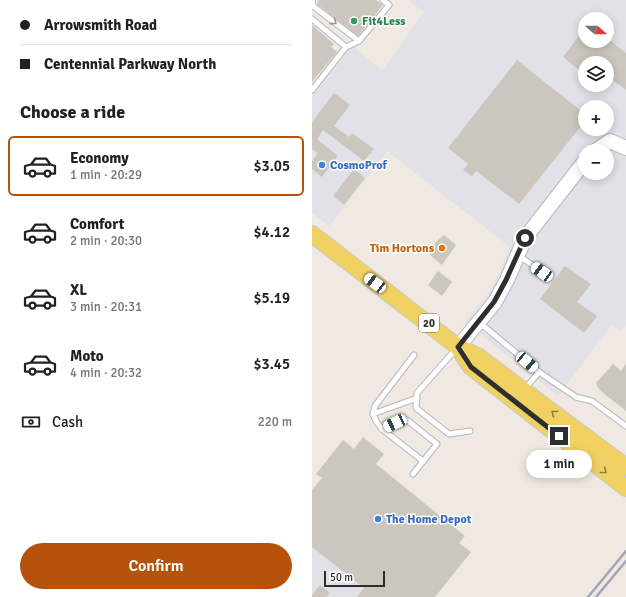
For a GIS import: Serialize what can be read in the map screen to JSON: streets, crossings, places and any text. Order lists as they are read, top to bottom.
{
  "streets": {
    "main road": ["20"]
  },
  "places": [
    "Fit4Less",
    "CosmoProf",
    "Tim Hortons",
    "The Home Depot"
  ],
  "scale_bar": "50 m",
  "north": "right",
  "page": {
    "banner": ["Arrowsmith Road", "Centennial Parkway North"],
    "map_buttons": ["+", "−"],
    "heading": "Choose a ride",
    "list": [
      {
        "name": "Economy",
        "note": "1 min · 20:29",
        "value": "$3.05"
      },
      {
        "name": "Comfort",
        "note": "2 min · 20:30",
        "value": "$4.12"
      },
      {
        "name": "XL",
        "note": "3 min · 20:31",
        "value": "$5.19"
      },
      {
        "name": "Moto",
        "note": "4 min · 20:32",
        "value": "$3.45"
      }
    ],
    "pay": ["Cash", "220 m"],
    "bubble": "1 min",
    "buttons": "Confirm",
    "scale": "50 m"
  }
}
